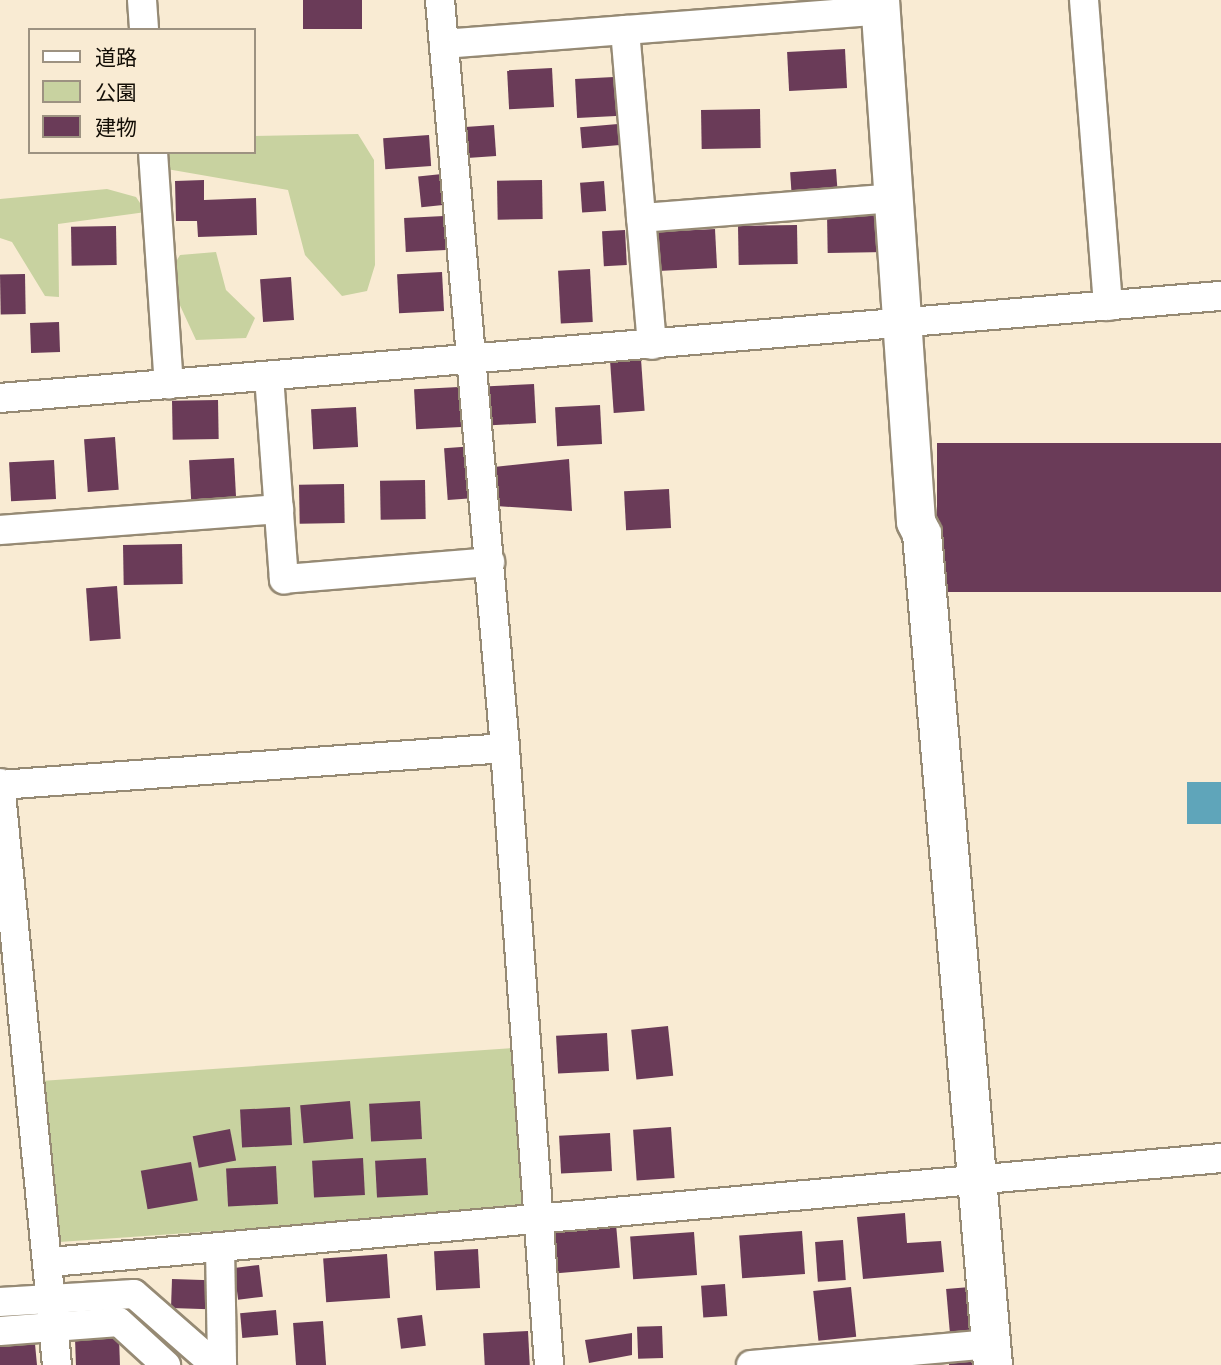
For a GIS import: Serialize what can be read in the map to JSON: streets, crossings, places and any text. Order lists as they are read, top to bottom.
{
  "legend": ["道路", "公園", "建物"]
}
